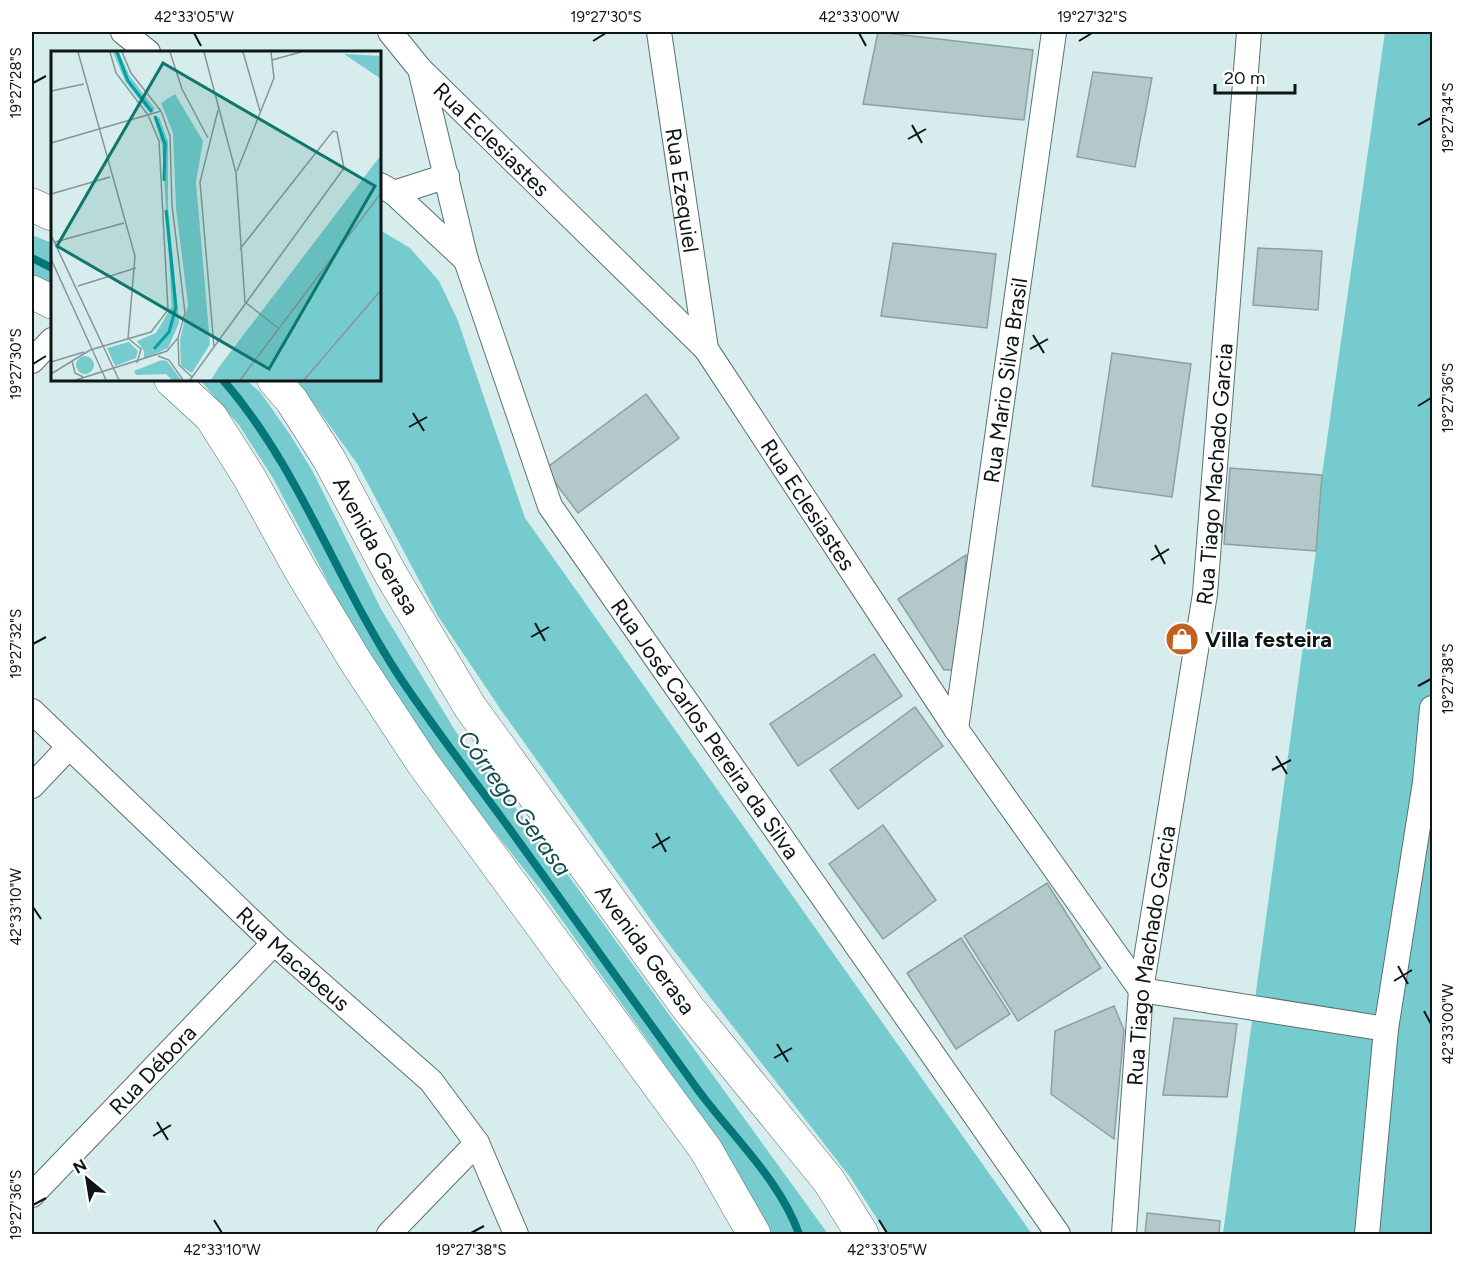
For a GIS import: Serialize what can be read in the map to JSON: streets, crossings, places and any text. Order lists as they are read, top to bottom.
{
  "streets": {
    "main road": ["Avenida Gerasa"],
    "street": [
      "Rua Eclesiastes",
      "Rua Ezequiel",
      "Rua Mario Silva Brasil",
      "Rua Tiago Machado Garcia",
      "Rua José Carlos Pereira da Silva",
      "Rua Macabeus",
      "Rua Débora"
    ]
  },
  "crossings": [
    ["Rua Eclesiastes", "Rua Ezequiel"],
    ["Rua Eclesiastes", "Rua Mario Silva Brasil"],
    ["Rua Eclesiastes", "Rua Tiago Machado Garcia"],
    ["Rua Eclesiastes", "Rua José Carlos Pereira da Silva"],
    ["Rua Macabeus", "Rua Débora"]
  ],
  "water": ["Córrego Gerasa"],
  "places": {
    "shop": ["Villa festeira"]
  },
  "scale_bar": "20 m",
  "north": "top left",
  "coordinates": [
    "42°33'05\"W",
    "19°27'30\"S",
    "42°33'00\"W",
    "19°27'32\"S",
    "19°27'28\"S",
    "19°27'34\"S",
    "19°27'36\"S",
    "19°27'38\"S",
    "42°33'10\"W"
  ]
}
